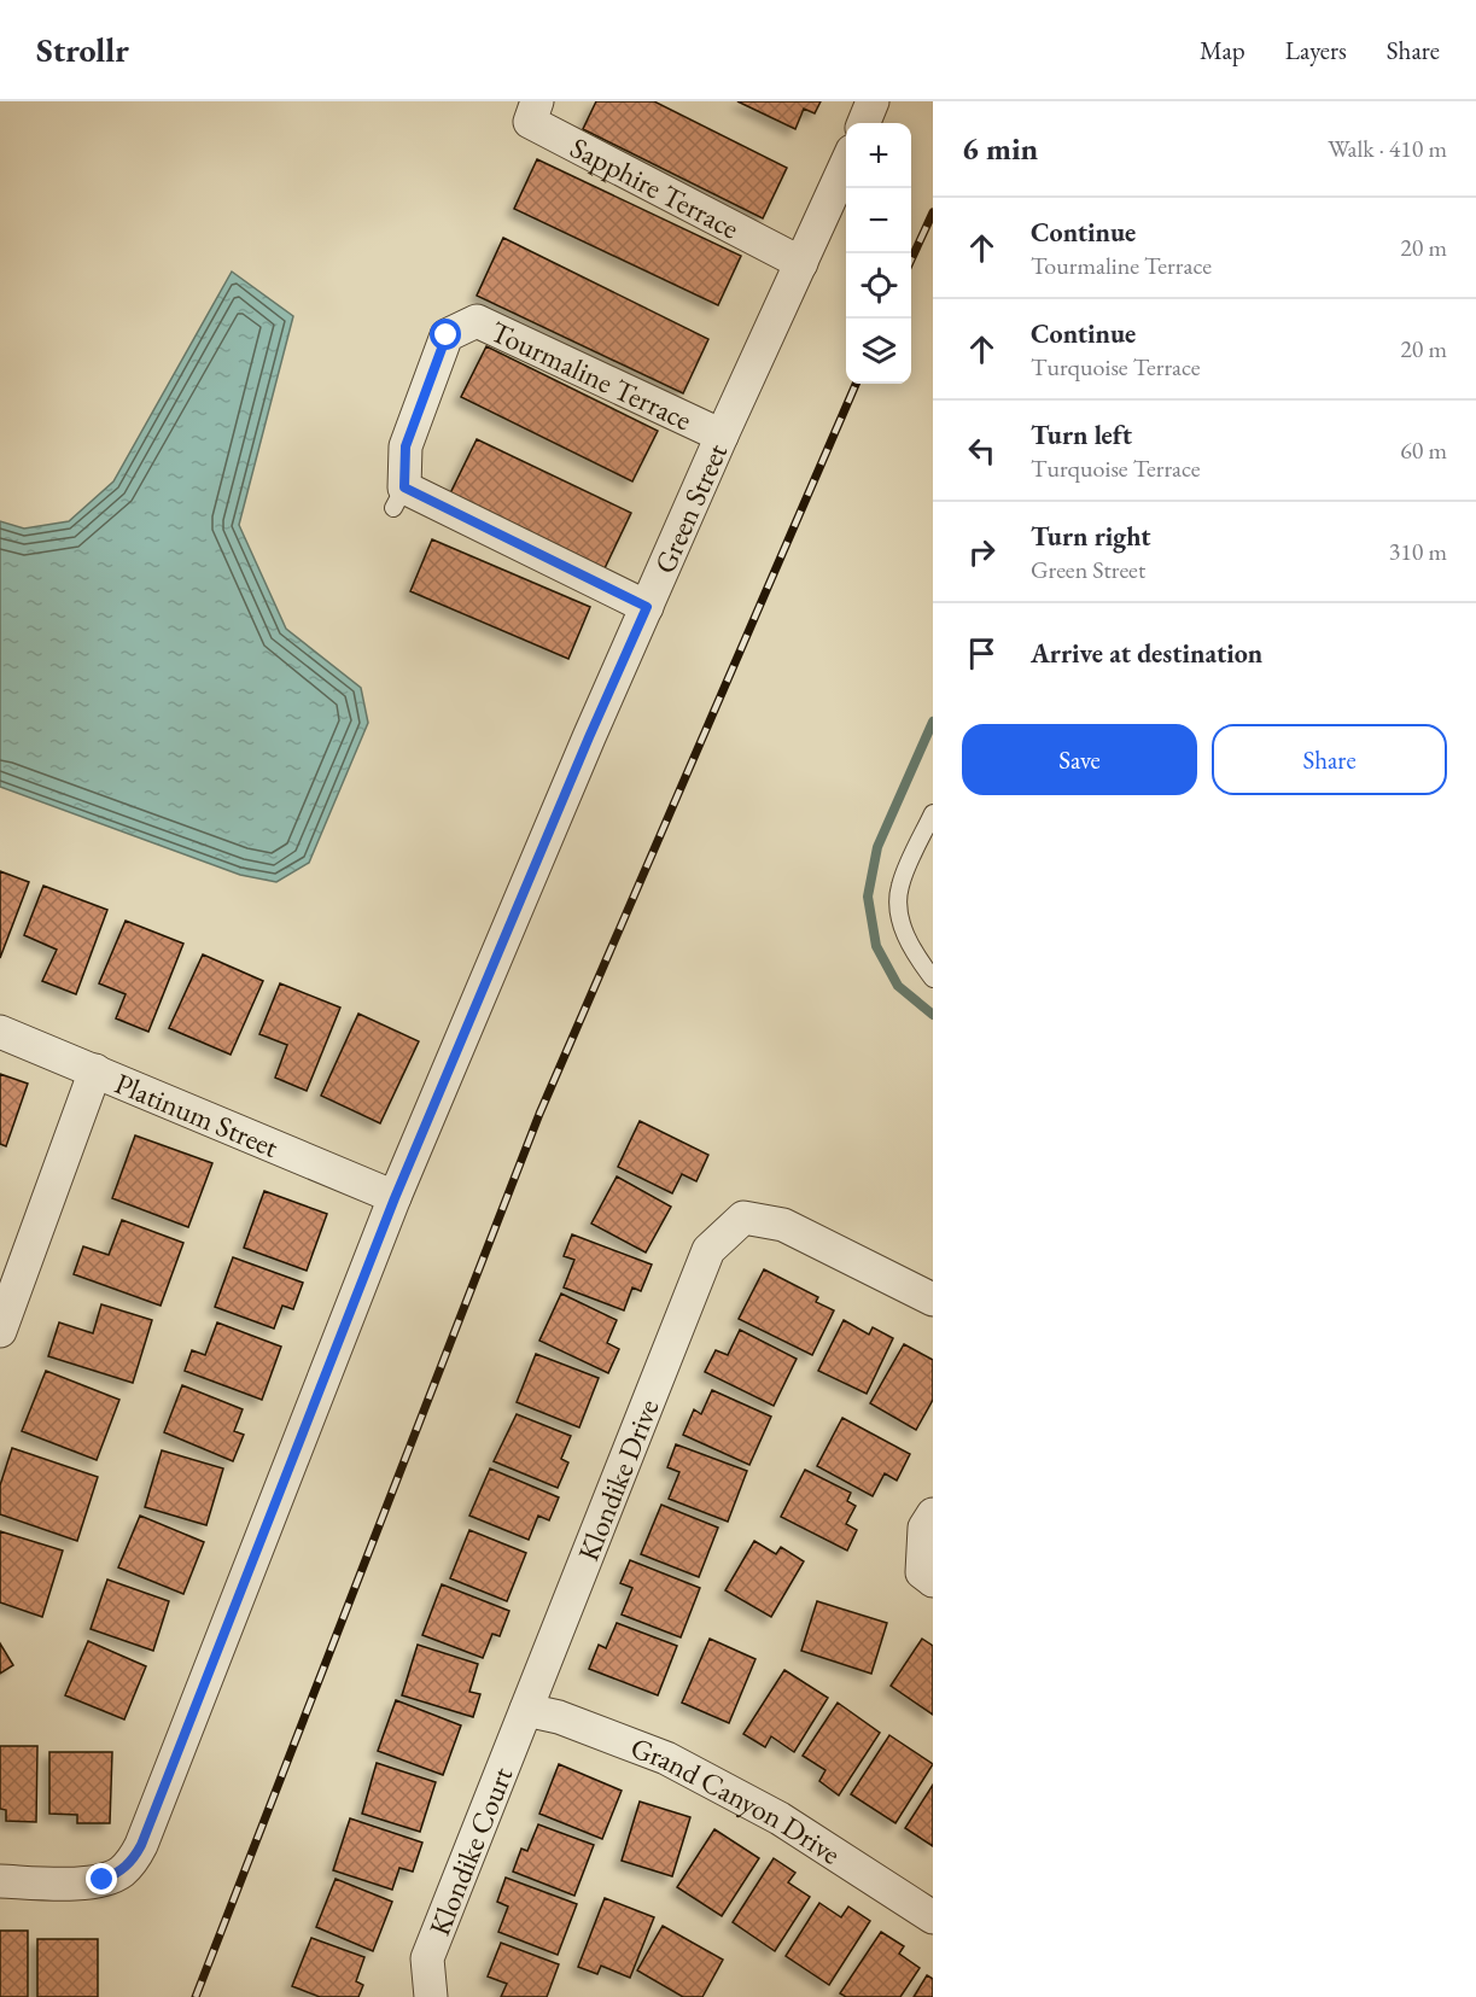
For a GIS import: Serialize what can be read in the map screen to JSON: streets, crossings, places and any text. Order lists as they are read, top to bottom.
{
  "streets": {
    "street": [
      "Sapphire Terrace",
      "Tourmaline Terrace",
      "Green Street",
      "Platinum Street",
      "Klondike Drive",
      "Grand Canyon Drive",
      "Klondike Court"
    ]
  },
  "crossings": [
    ["Sapphire Terrace", "Green Street"],
    ["Tourmaline Terrace", "Green Street"],
    ["Green Street", "Platinum Street"],
    ["Klondike Drive", "Grand Canyon Drive"],
    ["Klondike Drive", "Klondike Court"],
    ["Grand Canyon Drive", "Klondike Court"]
  ],
  "page": {
    "header": "Strollr",
    "nav": ["Map", "Layers", "Share"],
    "heading": ["6 min", "Walk · 410 m"],
    "map_buttons": ["+", "−"],
    "list": [
      ["Continue", "Tourmaline Terrace", "20 m"],
      ["Continue", "Turquoise Terrace", "20 m"],
      ["Turn left", "Turquoise Terrace", "60 m"],
      ["Turn right", "Green Street", "310 m"],
      "Arrive at destination"
    ],
    "buttons": ["Save", "Share"]
  }
}
